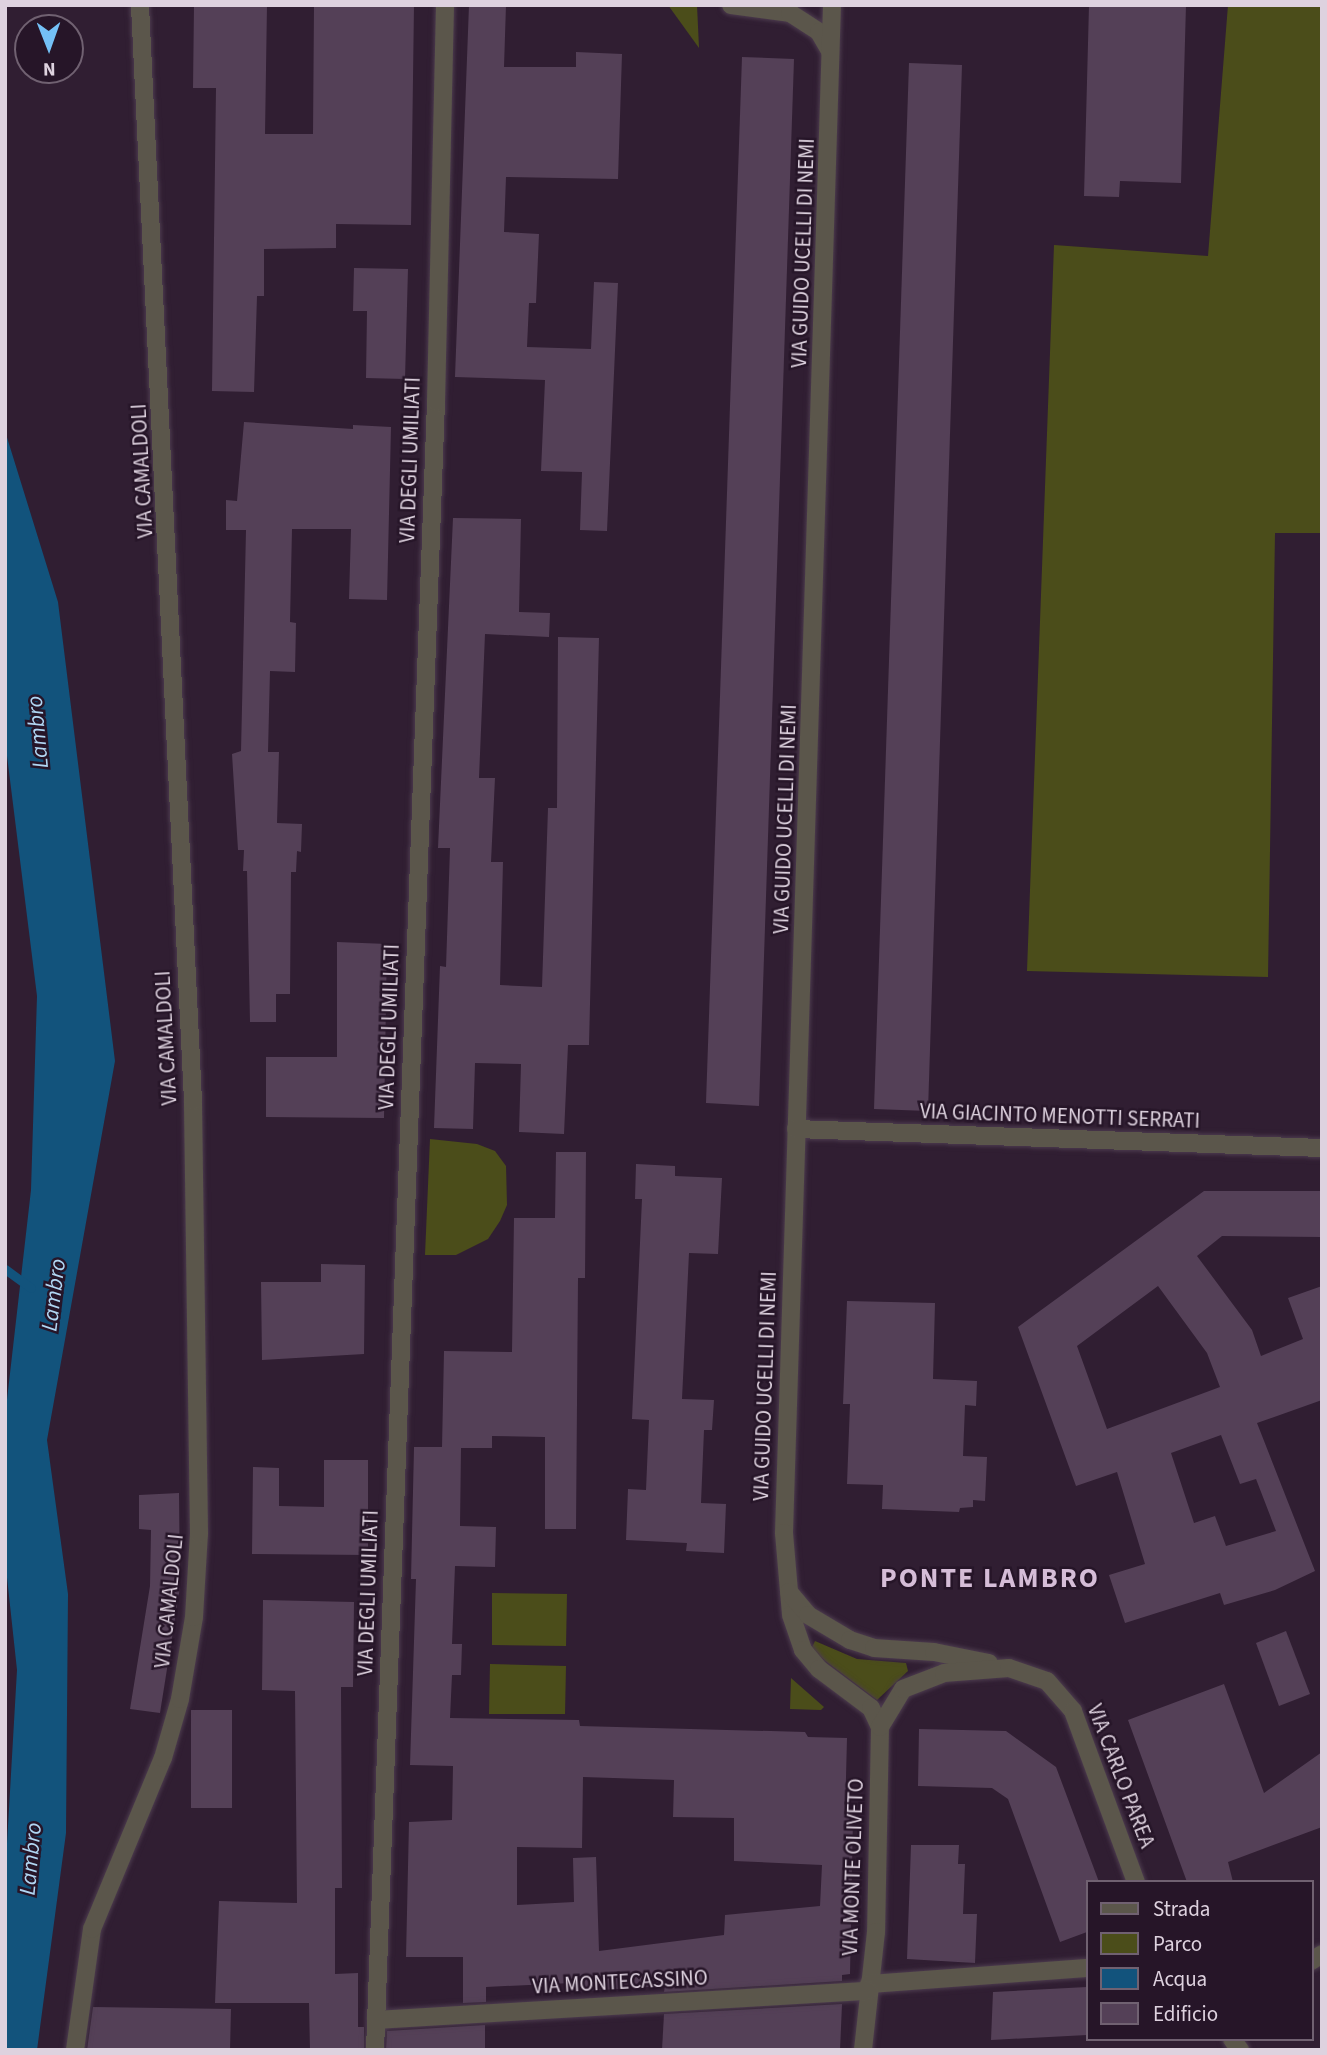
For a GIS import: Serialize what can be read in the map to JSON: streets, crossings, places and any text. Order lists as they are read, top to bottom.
{
  "streets": {
    "street": [
      "VIA GUIDO UCELLI DI NEMI",
      "VIA DEGLI UMILIATI",
      "VIA CAMALDOLI",
      "VIA GIACINTO MENOTTI SERRATI",
      "VIA CARLO PAREA",
      "VIA MONTE OLIVETO",
      "VIA MONTECASSINO"
    ]
  },
  "crossings": [
    ["VIA GUIDO UCELLI DI NEMI", "VIA GIACINTO MENOTTI SERRATI"],
    ["VIA GUIDO UCELLI DI NEMI", "VIA CARLO PAREA"],
    ["VIA GUIDO UCELLI DI NEMI", "VIA MONTE OLIVETO"],
    ["VIA DEGLI UMILIATI", "VIA MONTECASSINO"],
    ["VIA CARLO PAREA", "VIA MONTE OLIVETO"],
    ["VIA MONTE OLIVETO", "VIA MONTECASSINO"]
  ],
  "districts": ["PONTE LAMBRO"],
  "water": ["Lambro"],
  "legend": [
    "Strada",
    "Parco",
    "Acqua",
    "Edificio"
  ],
  "north": "bottom"
}
